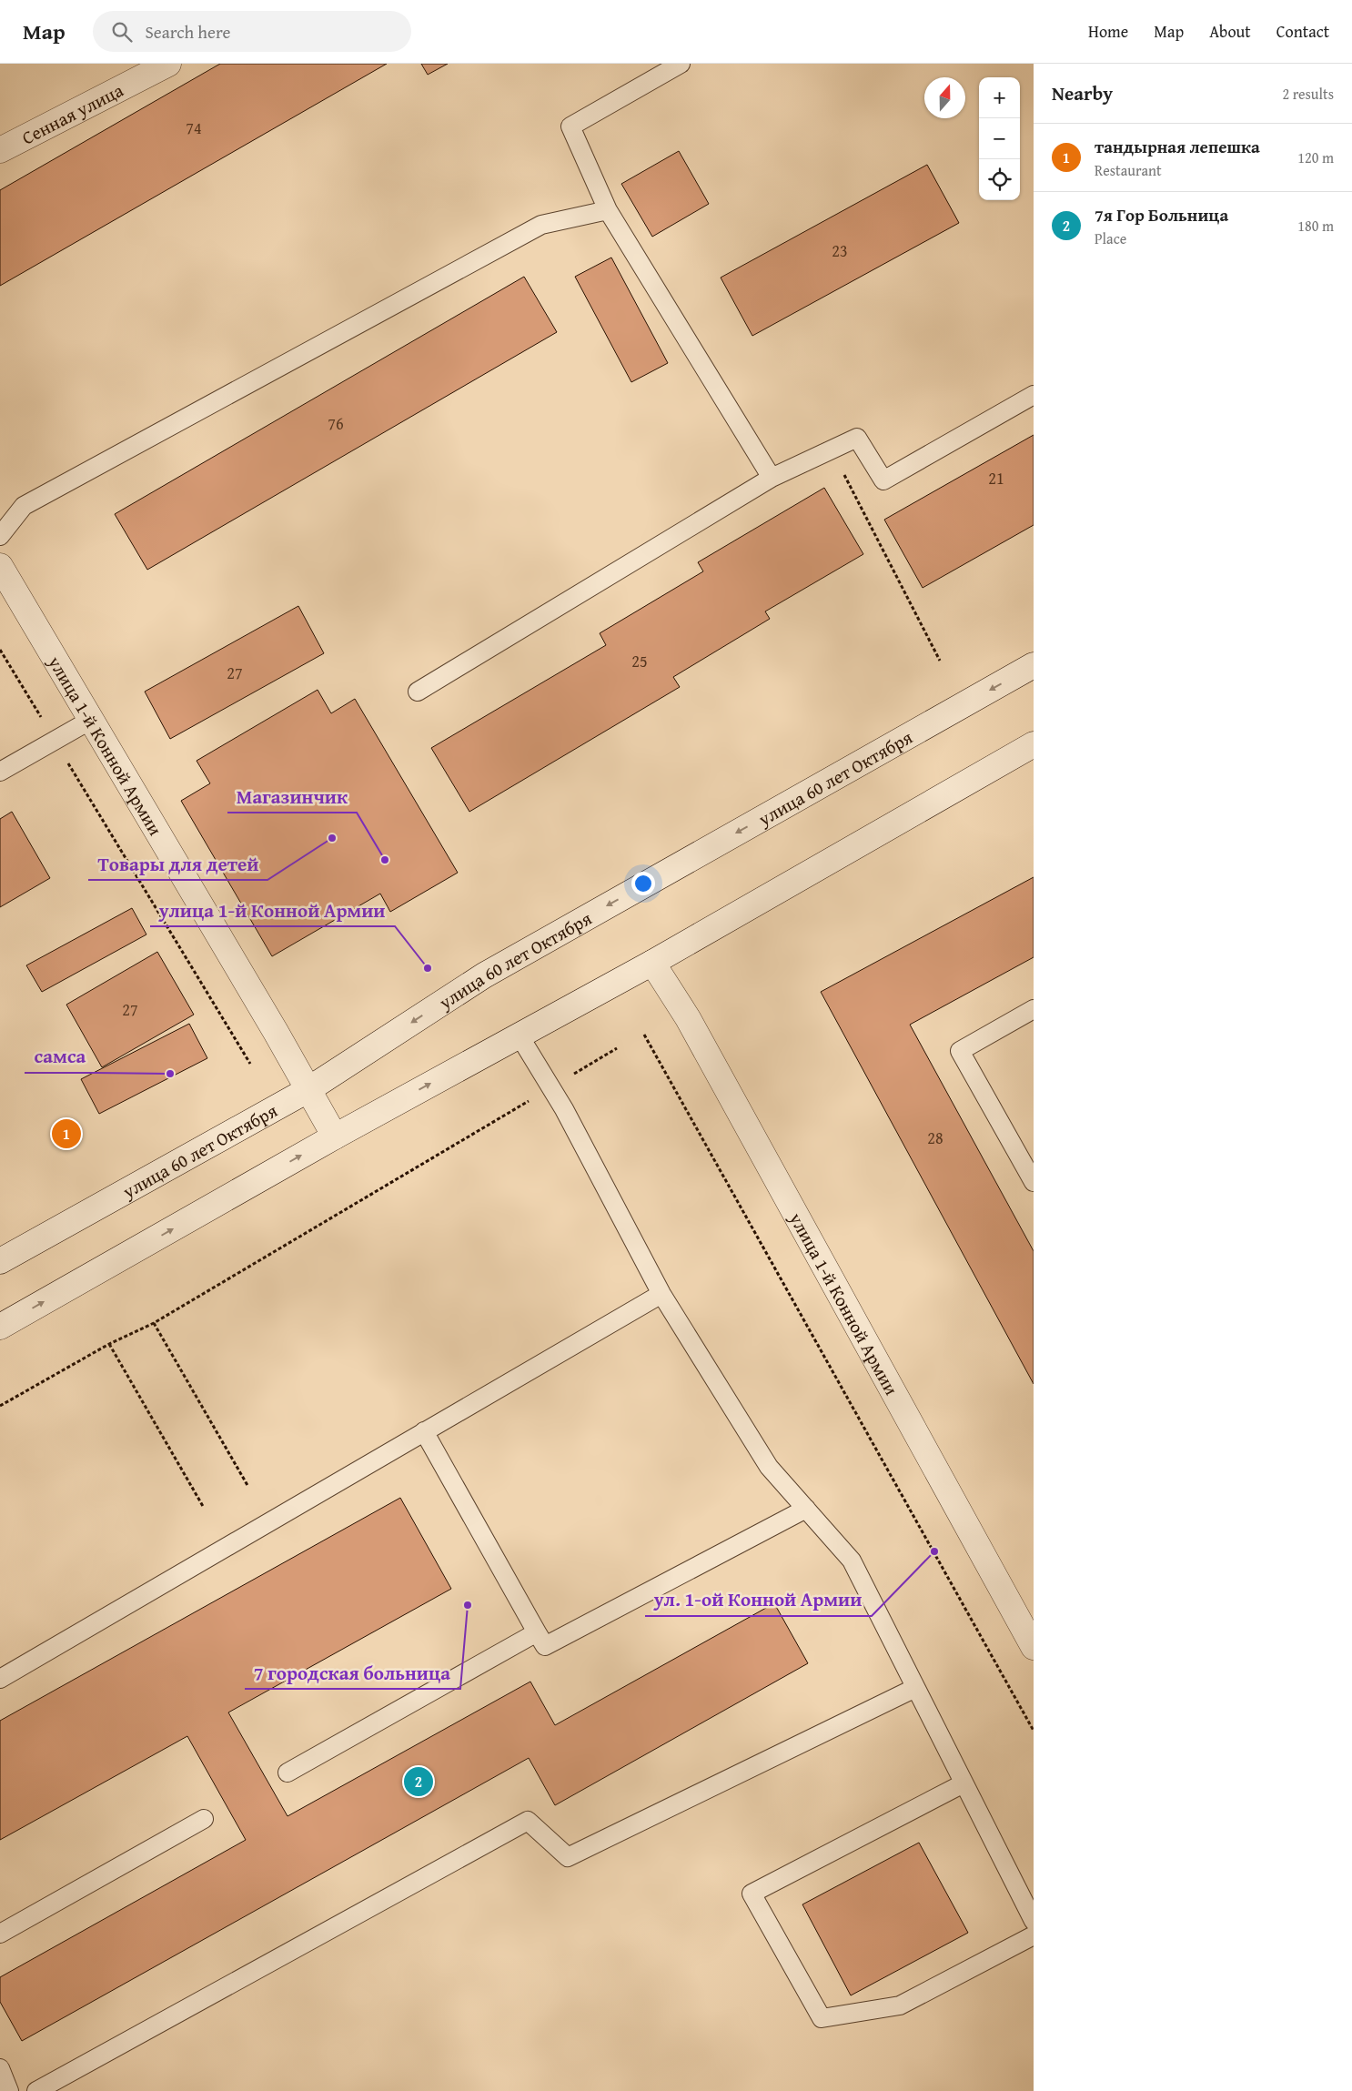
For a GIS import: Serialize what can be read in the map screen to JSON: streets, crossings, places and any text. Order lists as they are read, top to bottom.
{
  "streets": {
    "main road": ["Сенная улица", "улица 1-й Конной Армии", "улица 60 лет Октября"]
  },
  "crossings": [
    ["улица 1-й Конной Армии", "улица 60 лет Октября"]
  ],
  "places": [
    "Товары для детей",
    "Магазинчик",
    "улица 1-й Конной Армии",
    "самса",
    "ул. 1-ой Конной Армии",
    "7 городская больница"
  ],
  "house_numbers": [
    "74",
    "23",
    "76",
    "21",
    "25",
    "27",
    "27",
    "28"
  ],
  "north": "top",
  "page": {
    "header": "Map",
    "search": "Search here",
    "nav": [
      "Home",
      "Map",
      "About",
      "Contact"
    ],
    "heading": ["Nearby", "2 results"],
    "map_buttons": ["+", "−"],
    "list": [
      {
        "mark": "1",
        "name": "тандырная лепешка",
        "note": "Restaurant",
        "value": "120 m"
      },
      {
        "mark": "2",
        "name": "7я Гор Больница",
        "note": "Place",
        "value": "180 m"
      }
    ],
    "pins": ["1", "2"]
  }
}
